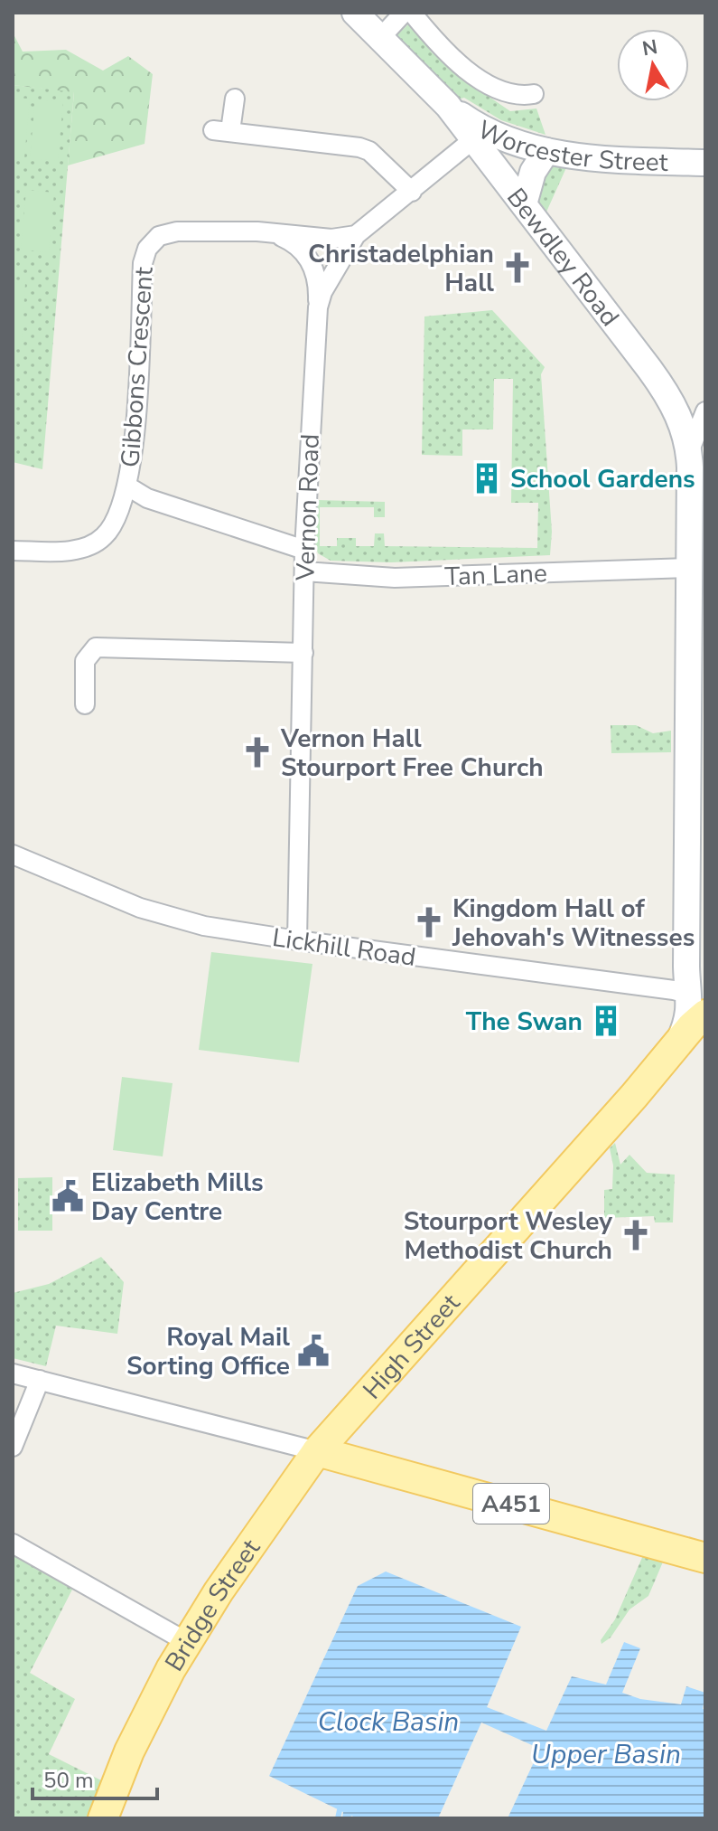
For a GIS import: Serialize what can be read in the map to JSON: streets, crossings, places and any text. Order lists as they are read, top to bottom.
{
  "streets": {
    "main road": ["High Street", "A451", "Bridge Street"],
    "street": [
      "Worcester Street",
      "Bewdley Road",
      "Gibbons Crescent",
      "Vernon Road",
      "Tan Lane",
      "Lickhill Road"
    ]
  },
  "crossings": [
    ["Worcester Street", "Bewdley Road"],
    ["Bewdley Road", "Vernon Road"],
    ["Bewdley Road", "Tan Lane"],
    ["Bewdley Road", "Lickhill Road"],
    ["Bewdley Road", "High Street"],
    ["Gibbons Crescent", "Vernon Road"],
    ["Vernon Road", "Tan Lane"],
    ["Vernon Road", "Lickhill Road"],
    ["Lickhill Road", "High Street"],
    ["High Street", "A451"],
    ["High Street", "Bridge Street"],
    ["A451", "Bridge Street"]
  ],
  "water": ["Clock Basin", "Upper Basin"],
  "places": {
    "church": [
      "Christadelphian Hall",
      "Vernon Hall Stourport Free Church",
      "Kingdom Hall of Jehovah's Witnesses",
      "Stourport Wesley Methodist Church"
    ],
    "building": ["School Gardens", "The Swan"],
    "public building": ["Elizabeth Mills Day Centre", "Royal Mail Sorting Office"]
  },
  "scale_bar": "50 m",
  "north": "top"
}
